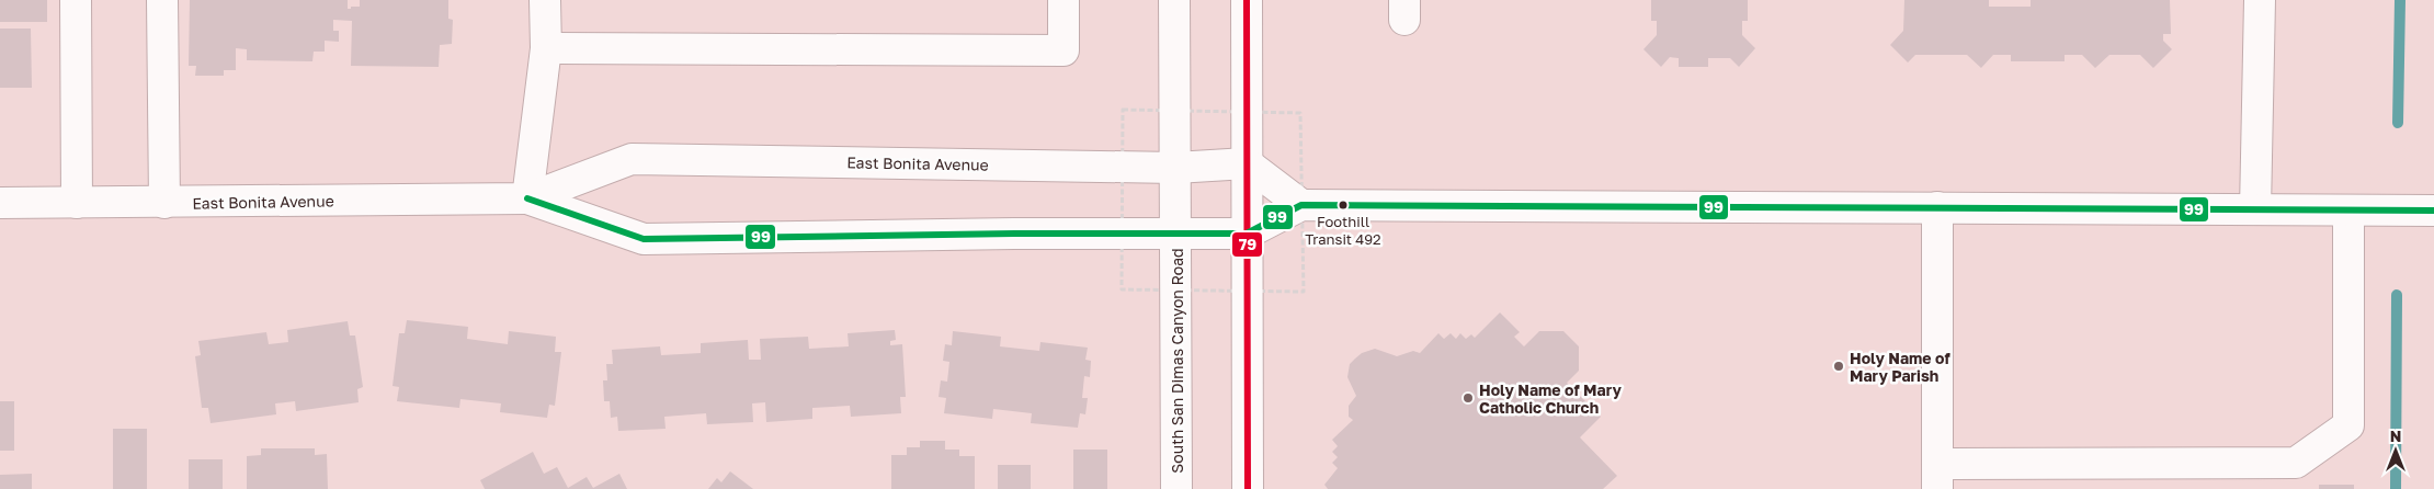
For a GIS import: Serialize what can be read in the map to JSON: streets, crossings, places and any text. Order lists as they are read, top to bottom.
{
  "streets": {
    "main road": ["East Bonita Avenue", "South San Dimas Canyon Road"]
  },
  "crossings": [
    ["East Bonita Avenue", "South San Dimas Canyon Road"]
  ],
  "places": ["Foothill Transit 492", "Holy Name of Mary Parish", "Holy Name of Mary Catholic Church"],
  "lines": ["transit line 79", "transit line 99"],
  "north": "top"
}
